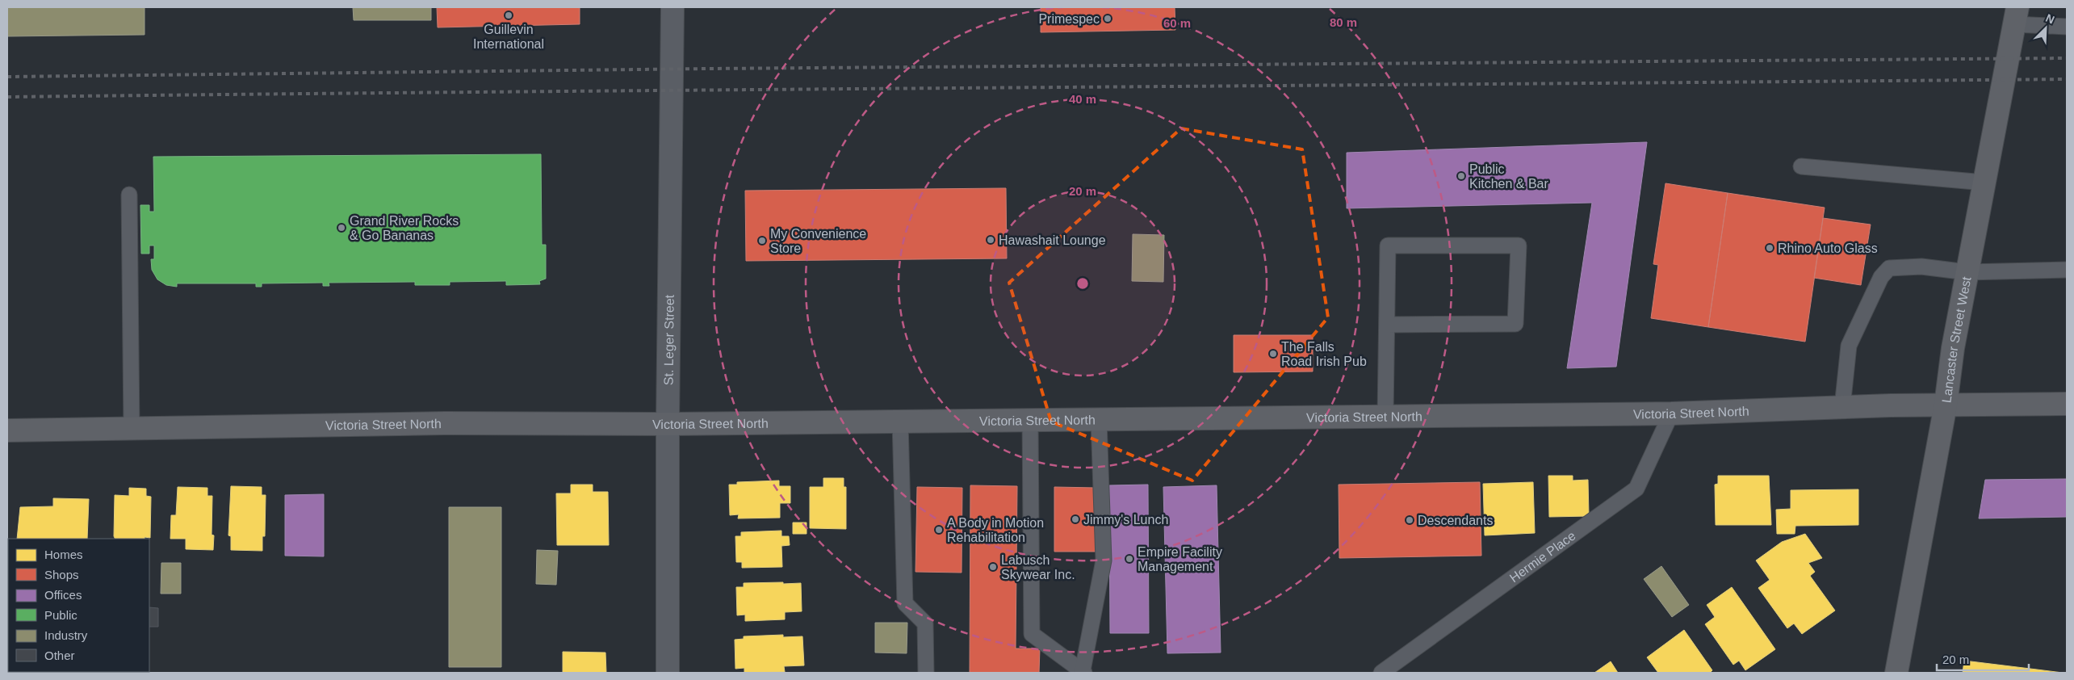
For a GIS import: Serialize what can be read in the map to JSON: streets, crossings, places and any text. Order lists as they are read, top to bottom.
{
  "streets": {
    "main road": ["Lancaster Street West", "Victoria Street North"],
    "street": ["St. Leger Street"],
    "lane": ["Hermie Place"]
  },
  "crossings": [
    ["St. Leger Street", "Victoria Street North"],
    ["Lancaster Street West", "Victoria Street North"],
    ["Victoria Street North", "Hermie Place"]
  ],
  "places": [
    "Guillevin International",
    "Primespec",
    "Public Kitchen & Bar",
    "Grand River Rocks & Go Bananas",
    "Hawashait Lounge",
    "My Convenience Store",
    "Rhino Auto Glass",
    "The Falls Road Irish Pub",
    "Jimmy's Lunch",
    "Descendants",
    "A Body in Motion Rehabilitation",
    "Empire Facility Management",
    "Labusch Skywear Inc."
  ],
  "legend": [
    "Homes",
    "Shops",
    "Offices",
    "Public",
    "Industry",
    "Other"
  ],
  "scale_bar": "20 m",
  "north": "top right",
  "rings": [
    "80 m",
    "60 m",
    "40 m",
    "20 m"
  ]
}
